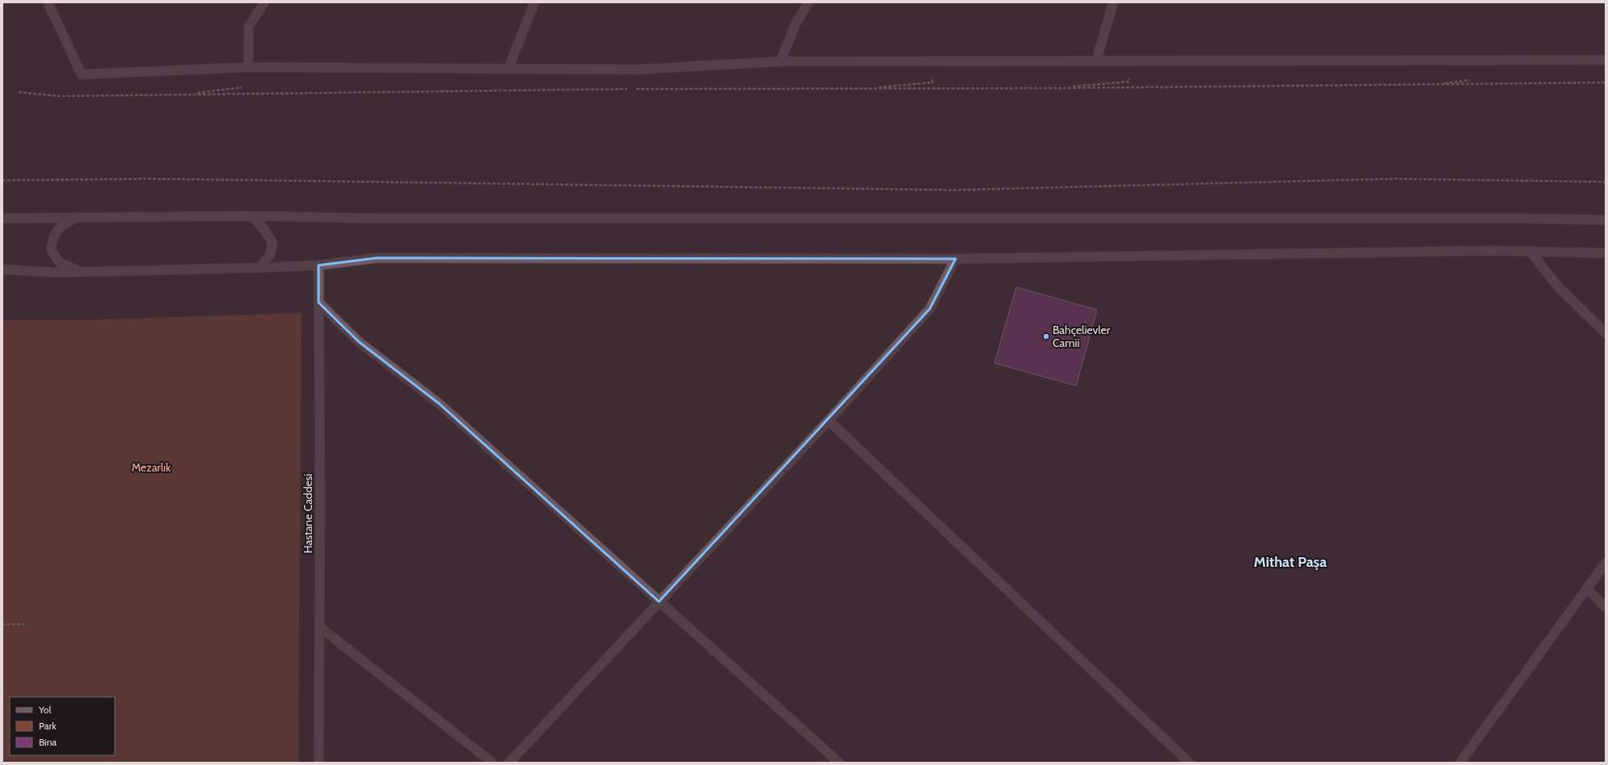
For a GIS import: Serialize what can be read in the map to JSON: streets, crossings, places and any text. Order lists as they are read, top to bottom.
{
  "streets": {
    "street": ["Hastane Caddesi"]
  },
  "districts": ["Mithat Paşa"],
  "parks": ["Mezarlık"],
  "places": ["Bahçelievler Camii"],
  "legend": ["Yol", "Park", "Bina"]
}
